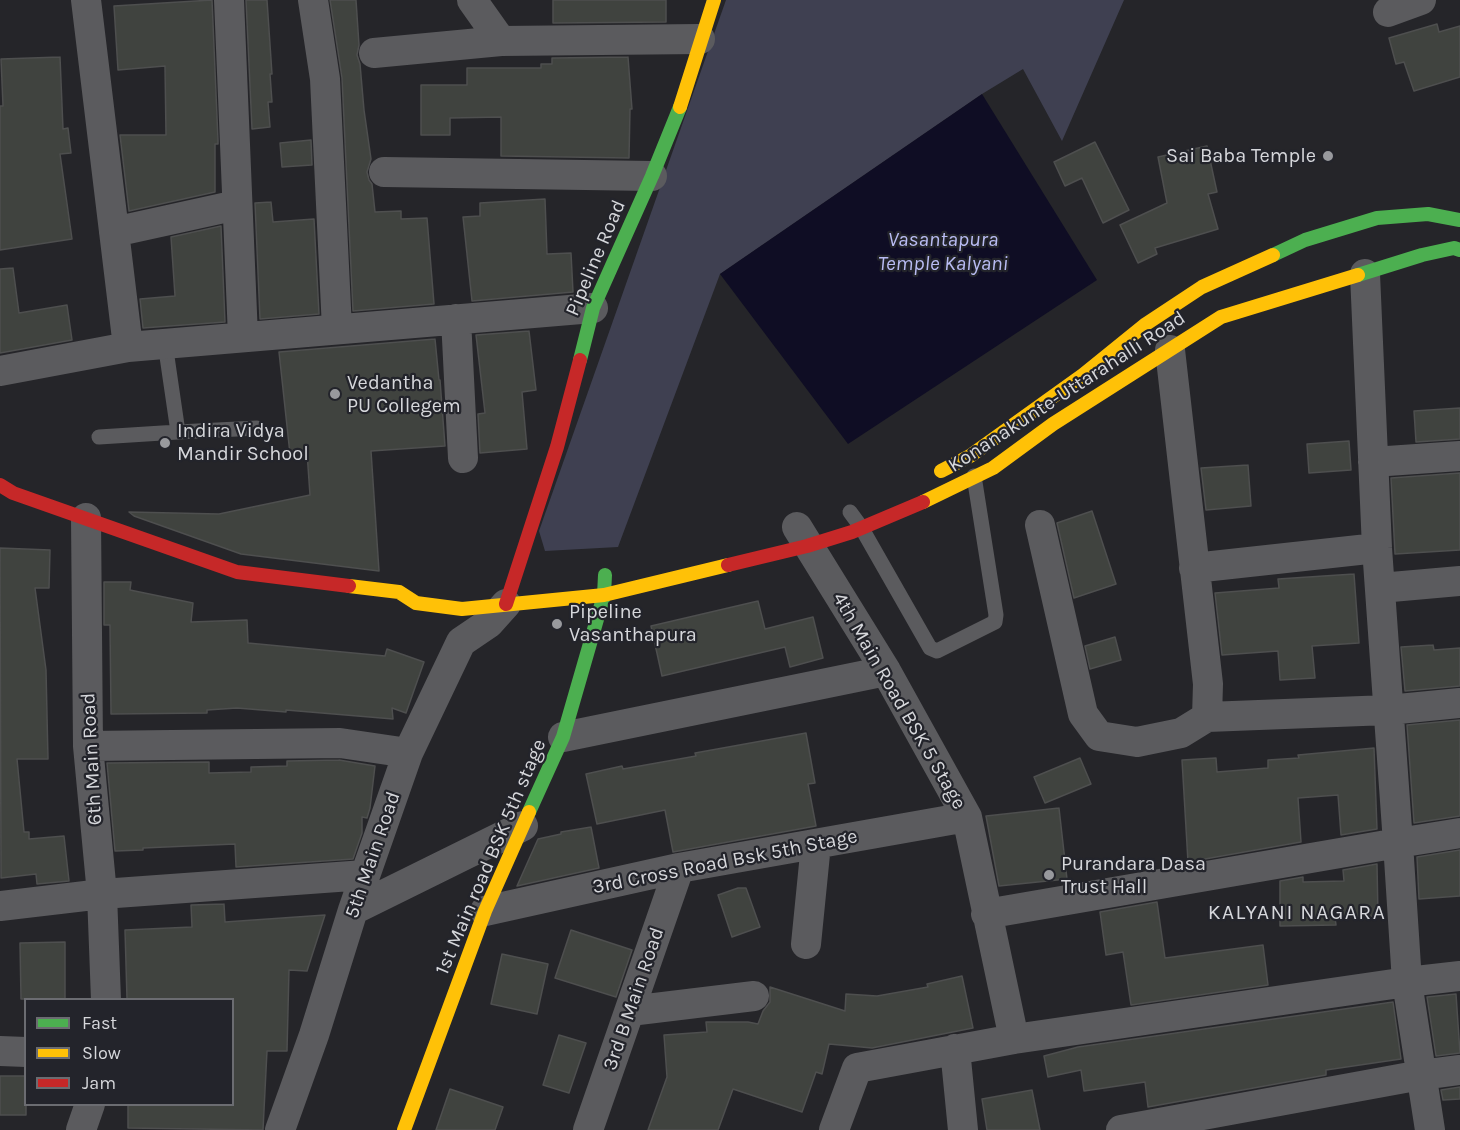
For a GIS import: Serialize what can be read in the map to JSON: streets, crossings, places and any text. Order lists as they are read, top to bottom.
{
  "streets": {
    "main road": ["Pipeline Road", "Konanakunte-Uttarahalli Road", "1st Main road BSK 5th stage"],
    "street": [
      "4th Main Road BSK 5 Stage",
      "6th Main Road",
      "5th Main Road",
      "3rd Cross Road Bsk 5th Stage",
      "3rd B Main Road"
    ]
  },
  "crossings": [
    ["Pipeline Road", "Konanakunte-Uttarahalli Road"],
    ["Pipeline Road", "5th Main Road"],
    ["Konanakunte-Uttarahalli Road", "4th Main Road BSK 5 Stage"],
    ["Konanakunte-Uttarahalli Road", "6th Main Road"],
    ["Konanakunte-Uttarahalli Road", "5th Main Road"],
    ["Konanakunte-Uttarahalli Road", "1st Main road BSK 5th stage"],
    ["4th Main Road BSK 5 Stage", "3rd Cross Road Bsk 5th Stage"],
    ["1st Main road BSK 5th stage", "3rd Cross Road Bsk 5th Stage"],
    ["3rd Cross Road Bsk 5th Stage", "3rd B Main Road"]
  ],
  "districts": ["KALYANI NAGARA"],
  "water": ["Vasantapura Temple Kalyani"],
  "places": [
    "Sai Baba Temple",
    "Vedantha PU Collegem",
    "Indira Vidya Mandir School",
    "Pipeline Vasanthapura",
    "Purandara Dasa Trust Hall"
  ],
  "legend": ["Fast", "Slow", "Jam"]
}
